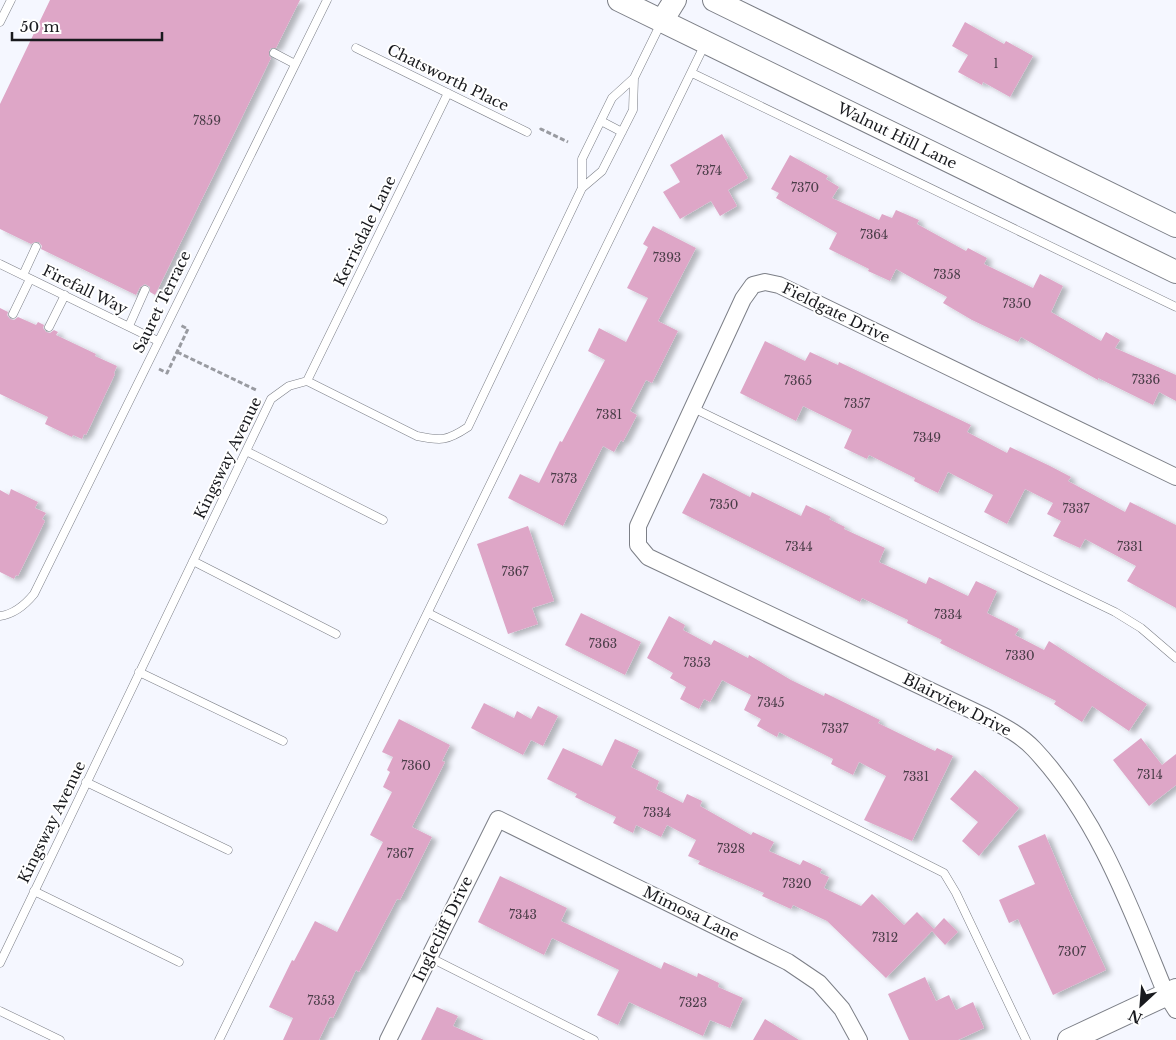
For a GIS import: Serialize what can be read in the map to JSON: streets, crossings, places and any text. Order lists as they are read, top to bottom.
{
  "streets": {
    "main road": ["Walnut Hill Lane"],
    "street": [
      "Fieldgate Drive",
      "Blairview Drive",
      "Mimosa Lane",
      "Inglecliff Drive"
    ],
    "lane": [
      "Chatsworth Place",
      "Kerrisdale Lane",
      "Firefall Way",
      "Sauret Terrace",
      "Kingsway Avenue"
    ]
  },
  "crossings": [
    ["Chatsworth Place", "Kerrisdale Lane"],
    ["Kerrisdale Lane", "Kingsway Avenue"],
    ["Firefall Way", "Sauret Terrace"],
    ["Fieldgate Drive", "Blairview Drive"],
    ["Mimosa Lane", "Inglecliff Drive"]
  ],
  "house_numbers": [
    "1",
    "7859",
    "7374",
    "7370",
    "7364",
    "7393",
    "7358",
    "7350",
    "7336",
    "7365",
    "7357",
    "7381",
    "7349",
    "7373",
    "7350",
    "7337",
    "7344",
    "7331",
    "7367",
    "7334",
    "7363",
    "7330",
    "7353",
    "7345",
    "7337",
    "7360",
    "7314",
    "7331",
    "7334",
    "7328",
    "7367",
    "7320",
    "7343",
    "7312",
    "7307",
    "7353",
    "7323"
  ],
  "scale_bar": "50 m",
  "north": "bottom left"
}
